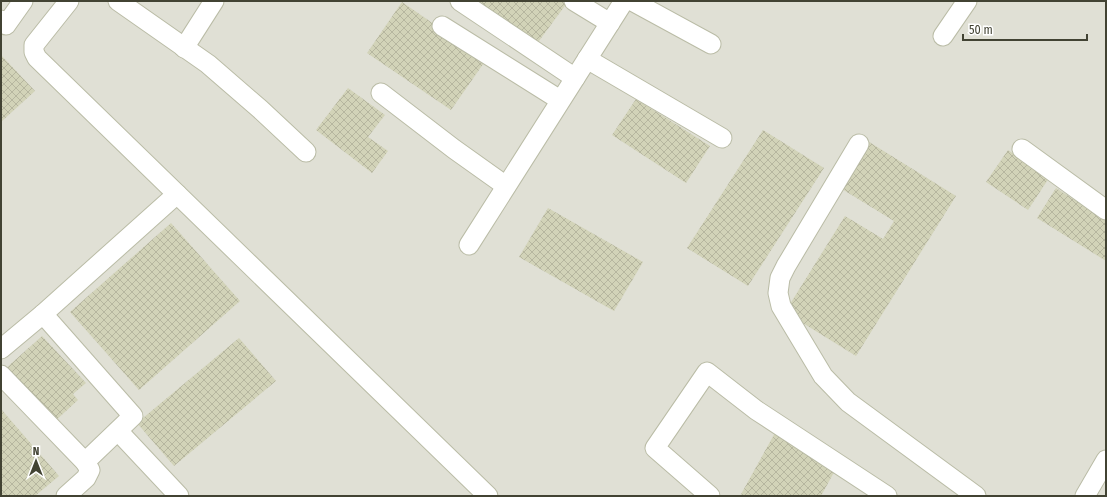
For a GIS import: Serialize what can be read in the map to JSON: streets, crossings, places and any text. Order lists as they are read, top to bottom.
{
  "scale_bar": "50 m",
  "north": "top"
}
